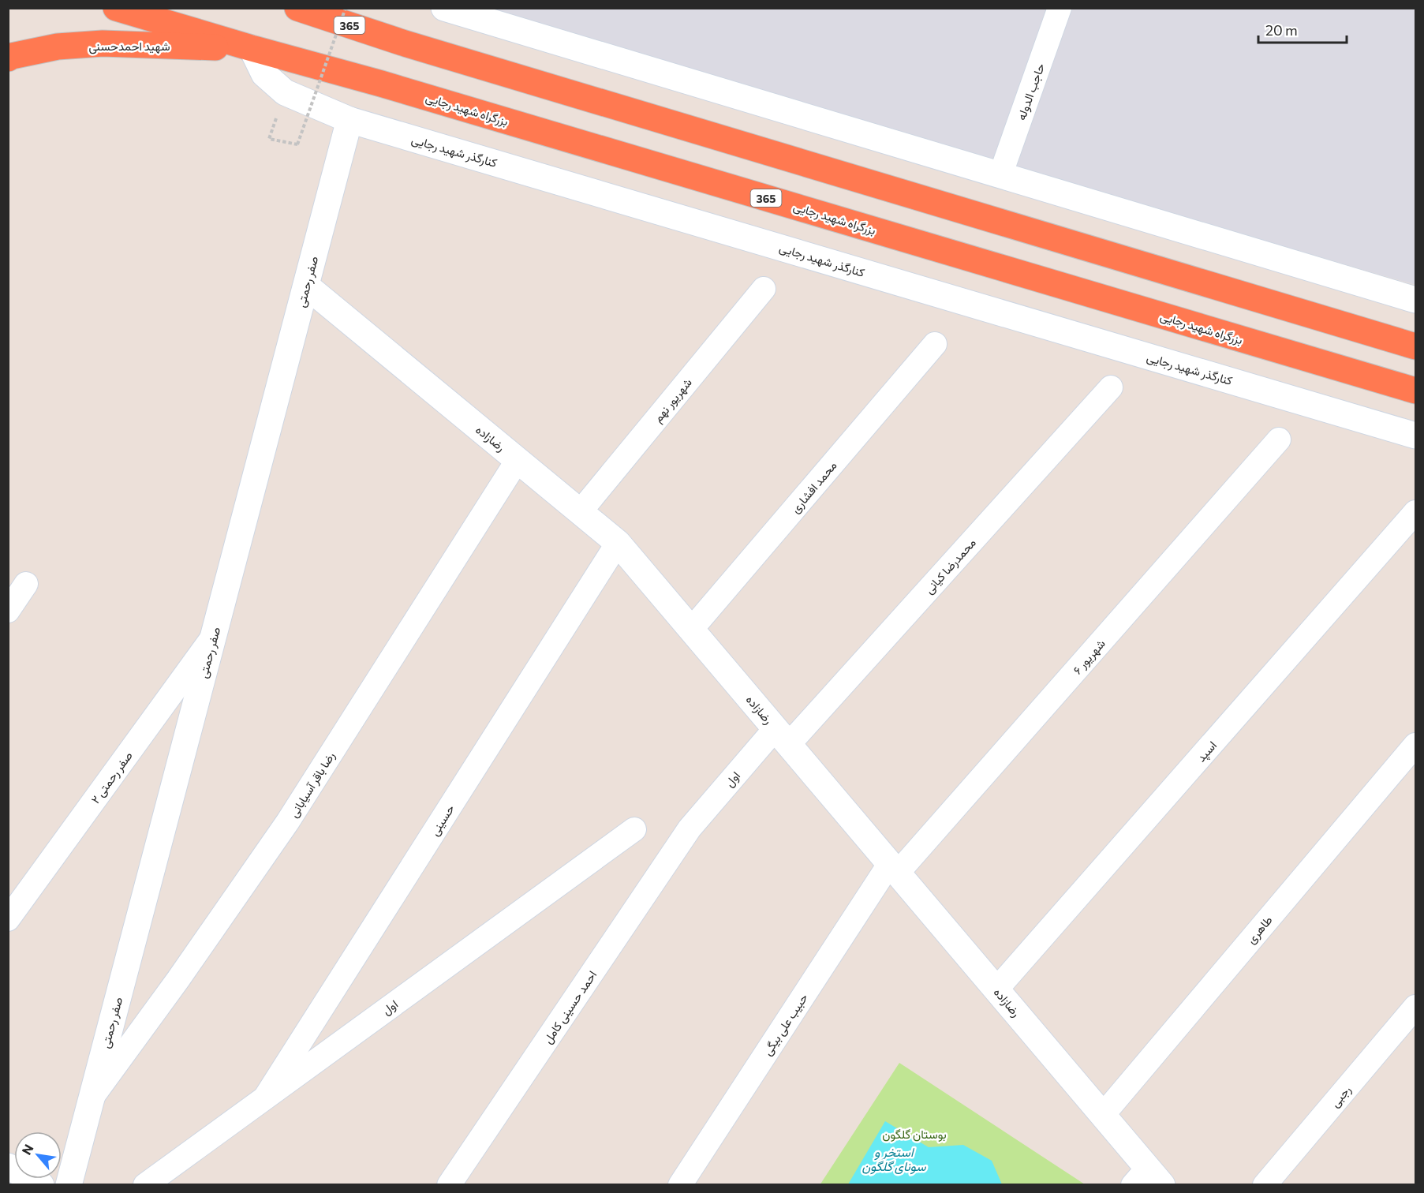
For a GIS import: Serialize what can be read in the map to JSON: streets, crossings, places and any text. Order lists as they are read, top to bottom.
{
  "streets": {
    "highway": ["365", "شهید احمدحسنی", "بزرگراه شهید رجایی"],
    "street": [
      "حاجب الدوله",
      "کنارگذر شهید رجایی",
      "صفر رحمتی",
      "شهریور نهم",
      "رضازاده",
      "محمد افشاری",
      "محمدرضا کیانی",
      "شهریور ۶",
      "اسپد",
      "صفر رحمتی ۲",
      "اول",
      "رضا باقر آسیابانی",
      "حسینی",
      "طاهری",
      "احمد حسینی کامل",
      "حبیب علی بیگی",
      "رجبی"
    ]
  },
  "crossings": [
    ["شهید احمدحسنی", "بزرگراه شهید رجایی"],
    ["شهید احمدحسنی", "کنارگذر شهید رجایی"],
    ["بزرگراه شهید رجایی", "کنارگذر شهید رجایی"],
    ["کنارگذر شهید رجایی", "صفر رحمتی"],
    ["صفر رحمتی", "رضازاده"],
    ["صفر رحمتی", "صفر رحمتی ۲"],
    ["صفر رحمتی", "رضا باقر آسیابانی"],
    ["شهریور نهم", "رضازاده"],
    ["رضازاده", "محمد افشاری"],
    ["رضازاده", "محمدرضا کیانی"],
    ["رضازاده", "شهریور ۶"],
    ["رضازاده", "اسپد"],
    ["رضازاده", "اول"],
    ["رضازاده", "رضا باقر آسیابانی"],
    ["رضازاده", "حسینی"],
    ["رضازاده", "طاهری"],
    ["رضازاده", "حبیب علی بیگی"],
    ["محمدرضا کیانی", "اول"],
    ["شهریور ۶", "حبیب علی بیگی"],
    ["اول", "حسینی"],
    ["اول", "احمد حسینی کامل"]
  ],
  "water": ["استخر و سونای گلگون"],
  "parks": ["بوستان گلگون"],
  "scale_bar": "20 m",
  "north": "top left"
}
